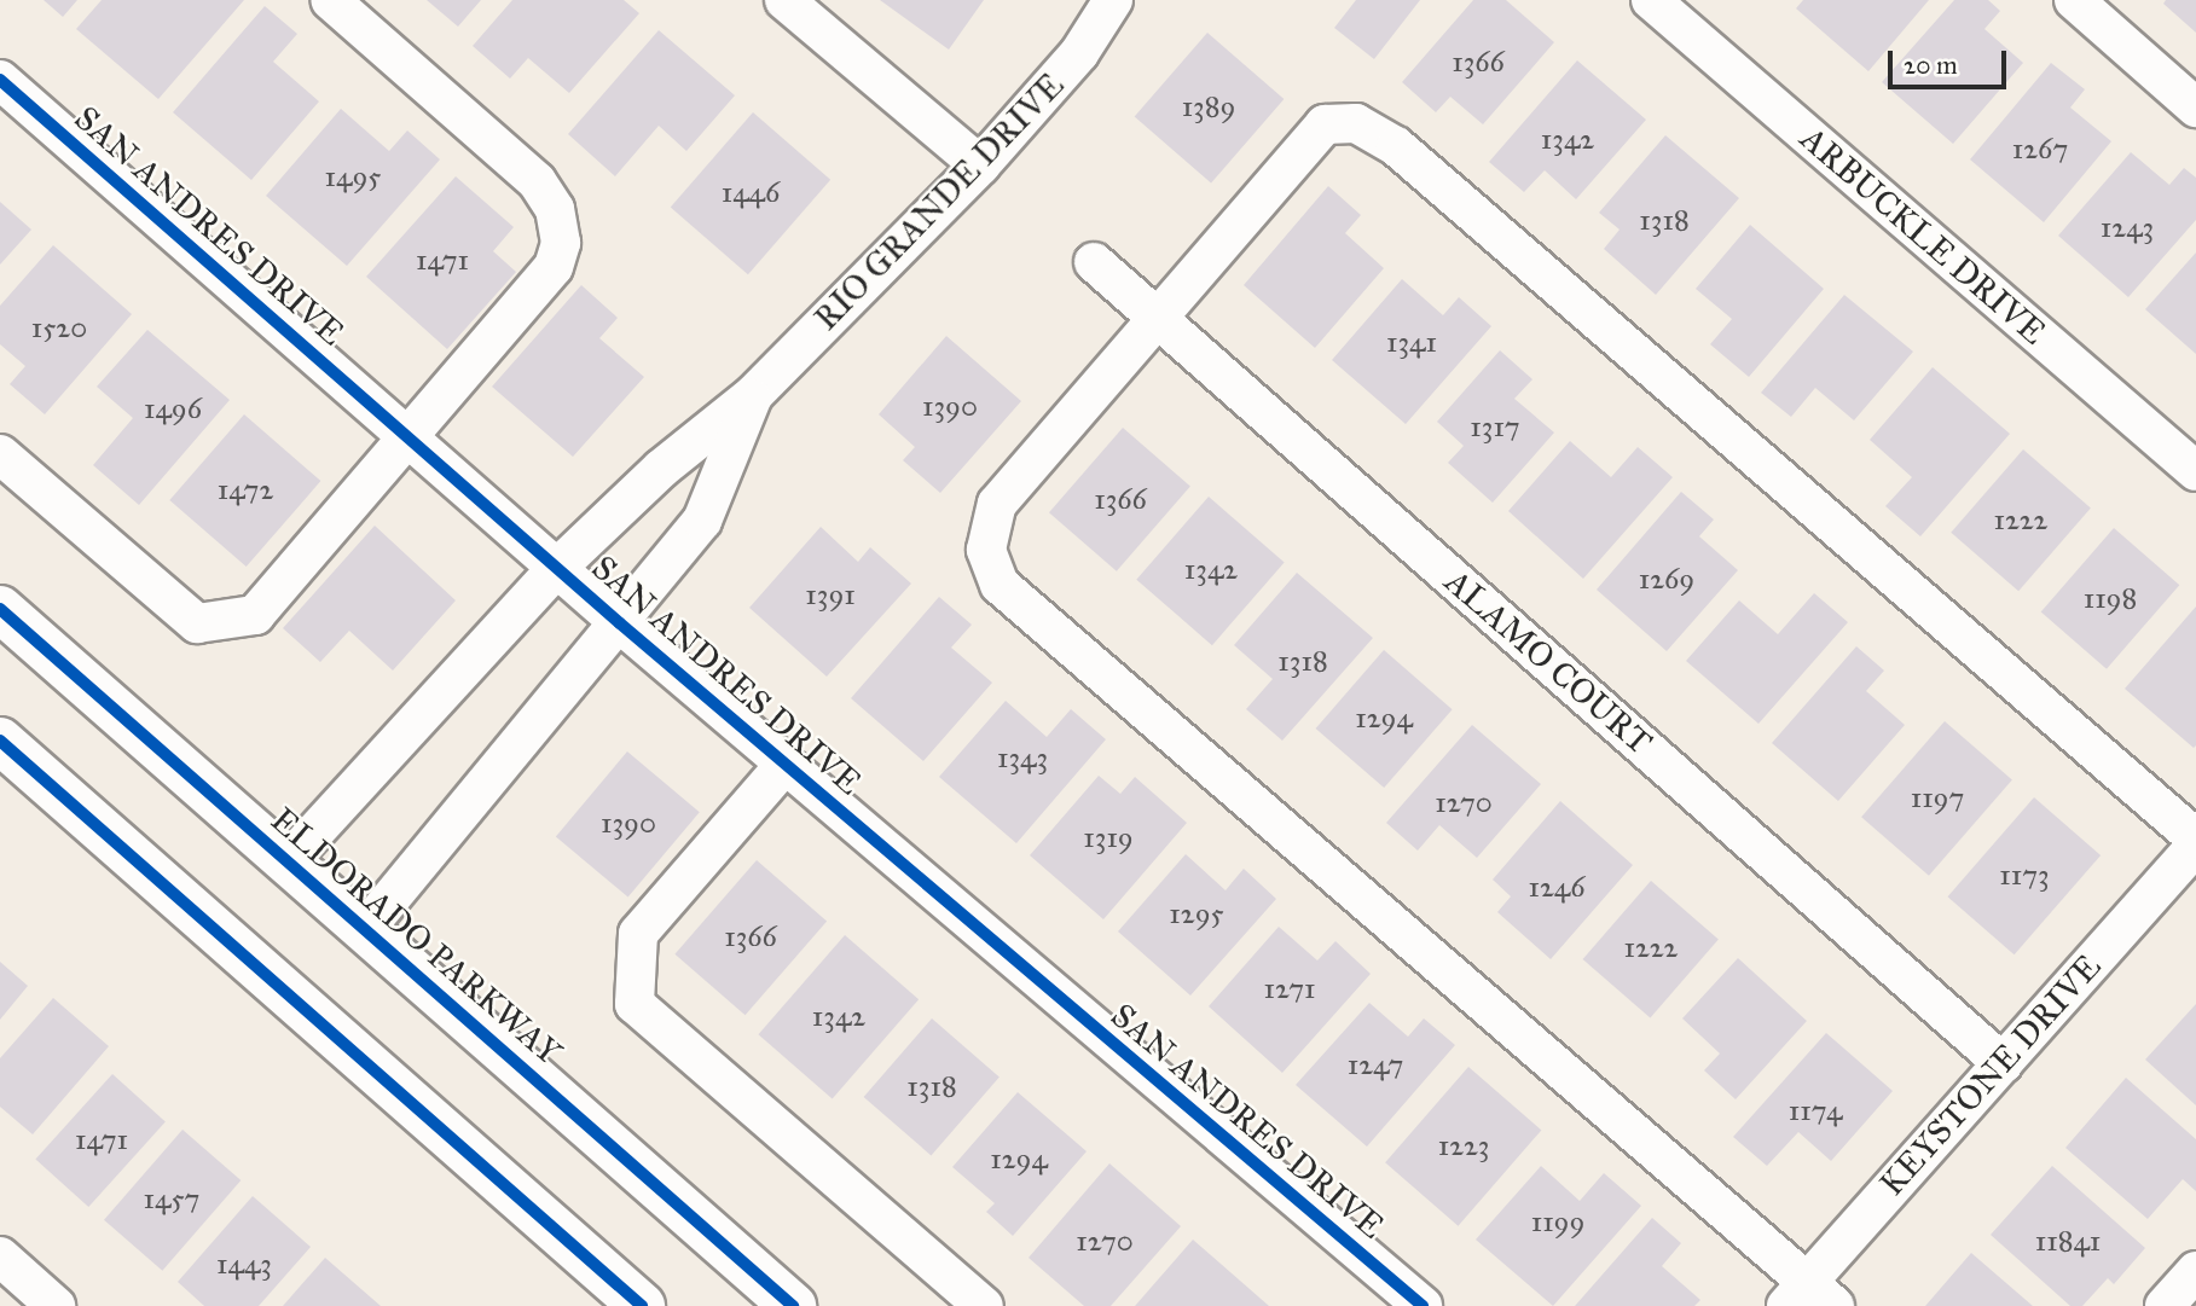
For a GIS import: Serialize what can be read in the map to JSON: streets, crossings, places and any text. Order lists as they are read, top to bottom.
{
  "streets": {
    "main road": ["ELDORADO PARKWAY"],
    "street": [
      "RIO GRANDE DRIVE",
      "SAN ANDRES DRIVE",
      "ARBUCKLE DRIVE",
      "ALAMO COURT",
      "KEYSTONE DRIVE"
    ]
  },
  "crossings": [
    ["RIO GRANDE DRIVE", "SAN ANDRES DRIVE"],
    ["RIO GRANDE DRIVE", "ELDORADO PARKWAY"],
    ["ALAMO COURT", "KEYSTONE DRIVE"]
  ],
  "house_numbers": [
    "1366",
    "1389",
    "1342",
    "1267",
    "1495",
    "1446",
    "1318",
    "1243",
    "1471",
    "1520",
    "1341",
    "1390",
    "1496",
    "1317",
    "1472",
    "1366",
    "1222",
    "1342",
    "1269",
    "1391",
    "1198",
    "1318",
    "1294",
    "1343",
    "1197",
    "1270",
    "1390",
    "1319",
    "1173",
    "1246",
    "1295",
    "1366",
    "1222",
    "1271",
    "1342",
    "1247",
    "1318",
    "1174",
    "1471",
    "1223",
    "1294",
    "1457",
    "1199",
    "1270",
    "11841",
    "1443"
  ],
  "scale_bar": "20 m"
}
